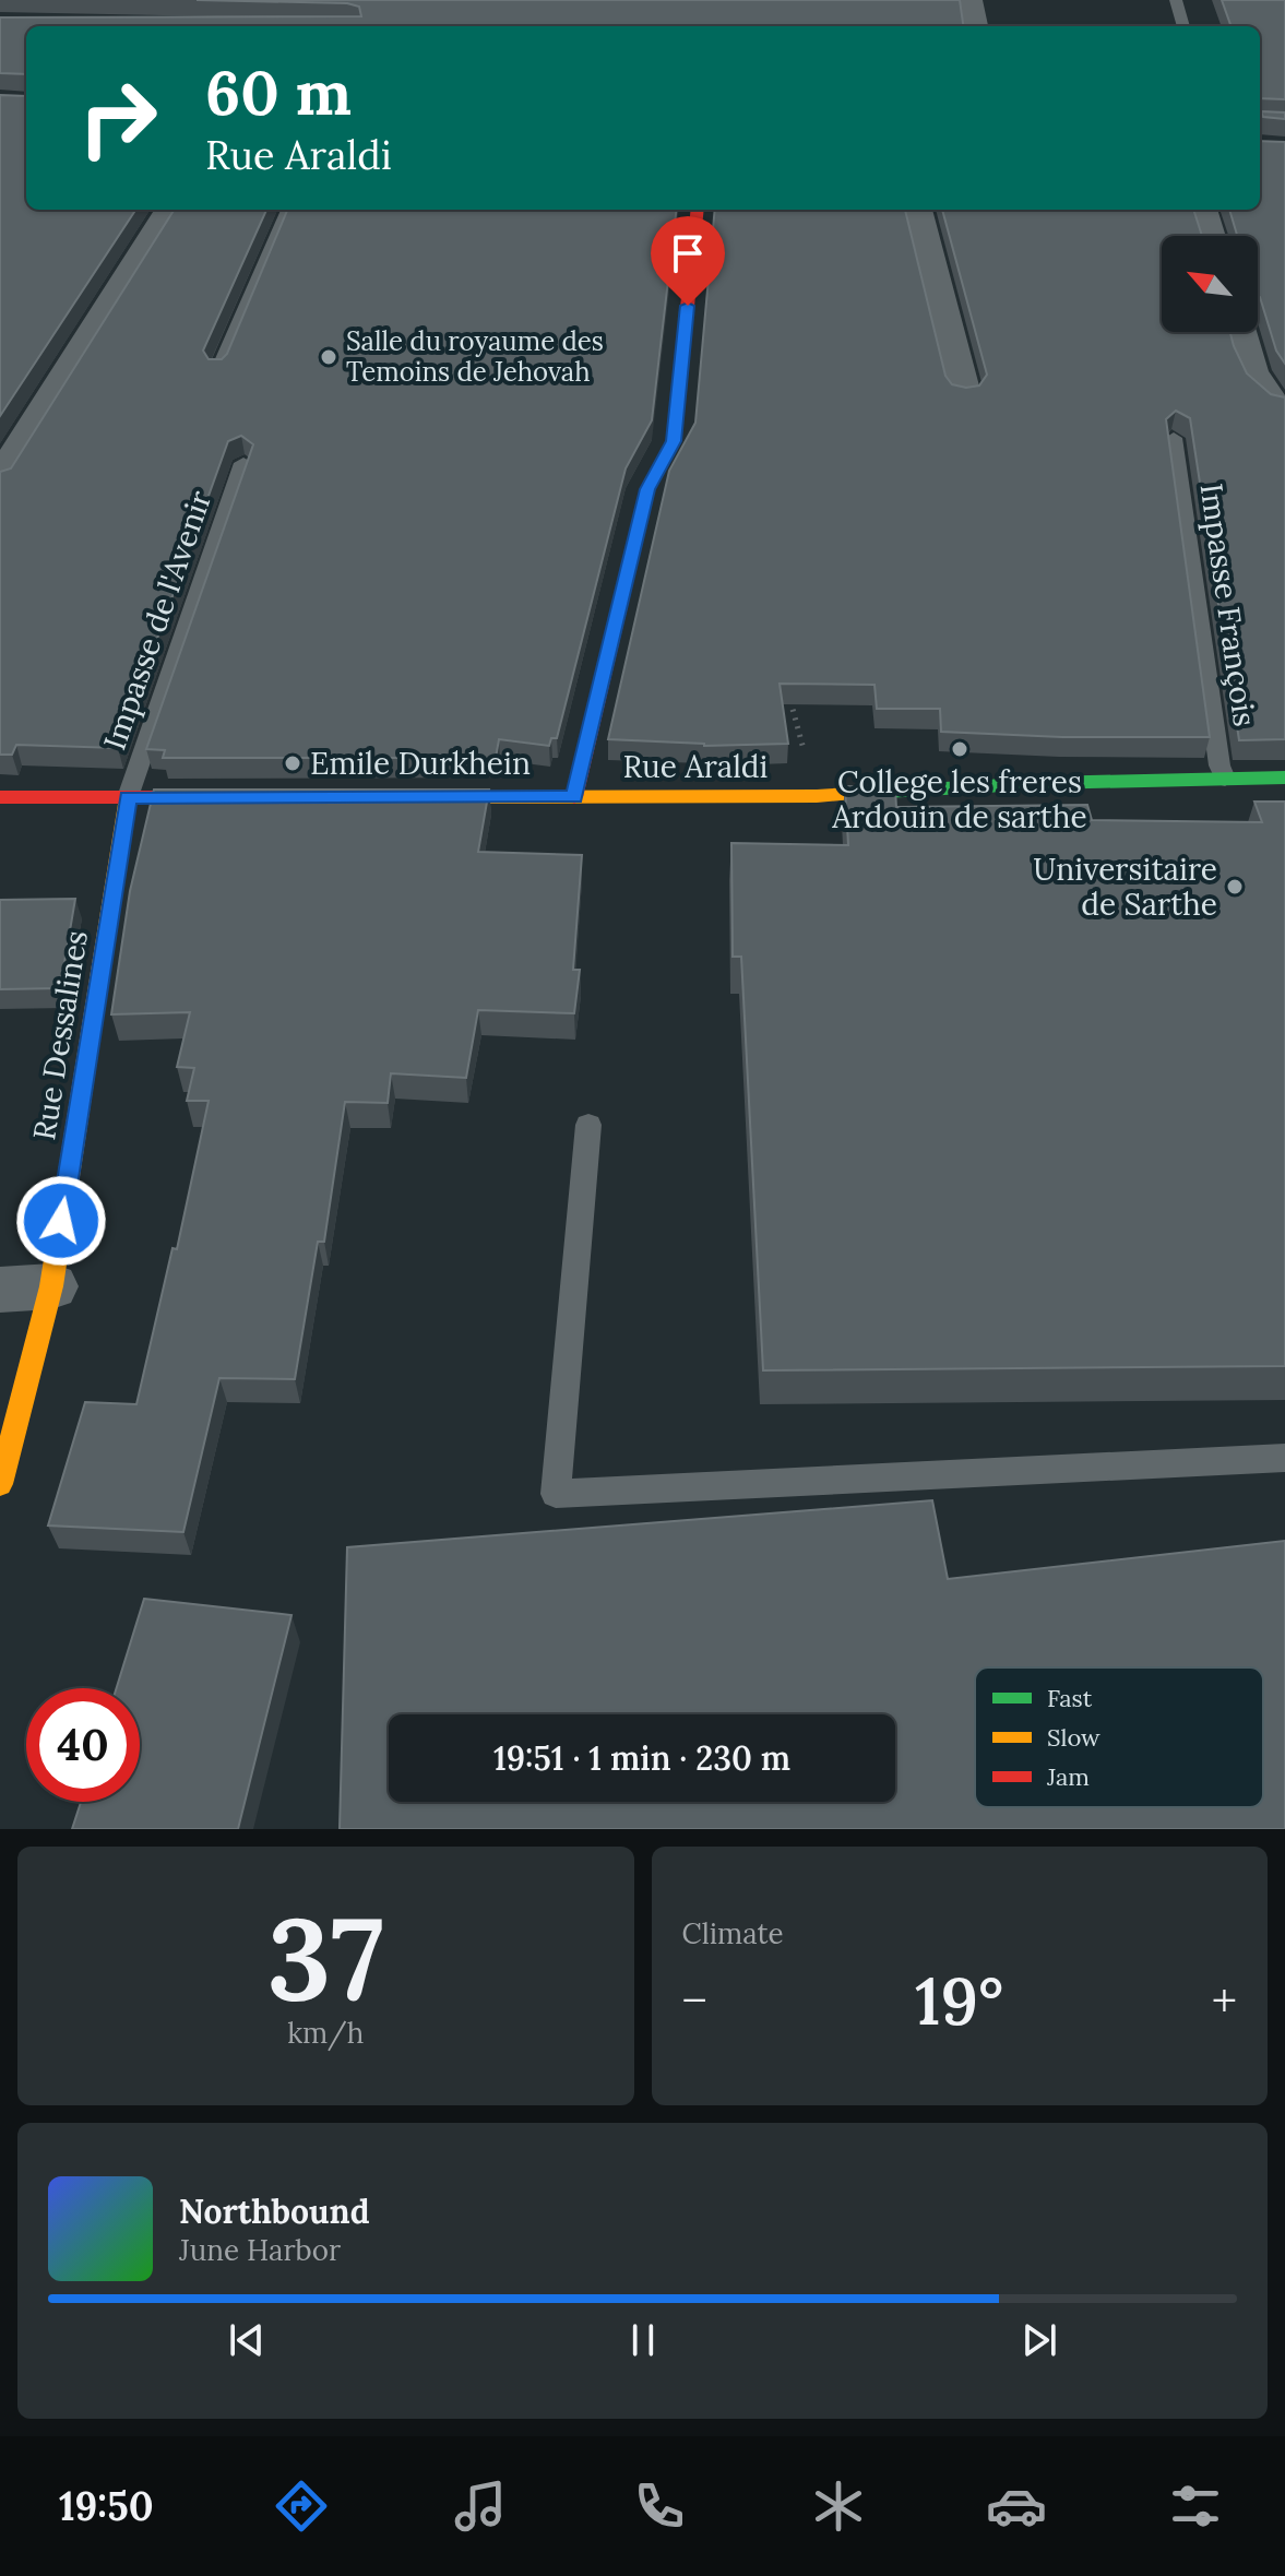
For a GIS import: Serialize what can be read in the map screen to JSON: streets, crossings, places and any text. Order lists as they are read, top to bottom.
{
  "streets": {
    "street": ["Rue Araldi", "Rue Dessalines"],
    "lane": ["Impasse François", "Impasse de l'Avenir"]
  },
  "crossings": [
    ["Impasse François", "Rue Araldi"],
    ["Impasse de l'Avenir", "Rue Dessalines"]
  ],
  "places": [
    "Salle du royaume des Temoins de Jehovah",
    "College les freres Ardouin de sarthe",
    "Emile Durkhein",
    "Universitaire de Sarthe"
  ],
  "legend": ["Fast", "Slow", "Jam"],
  "north": "top left",
  "page": {
    "turn": ["60 m", "Rue Araldi"],
    "limit": "40",
    "trip": "19:51 · 1 min · 230 m",
    "tile": [
      ["37", "km/h"],
      "Climate"
    ],
    "heat": ["−", "19°", "+"],
    "song": ["Northbound", "June Harbor"],
    "tabs": "19:50"
  }
}
